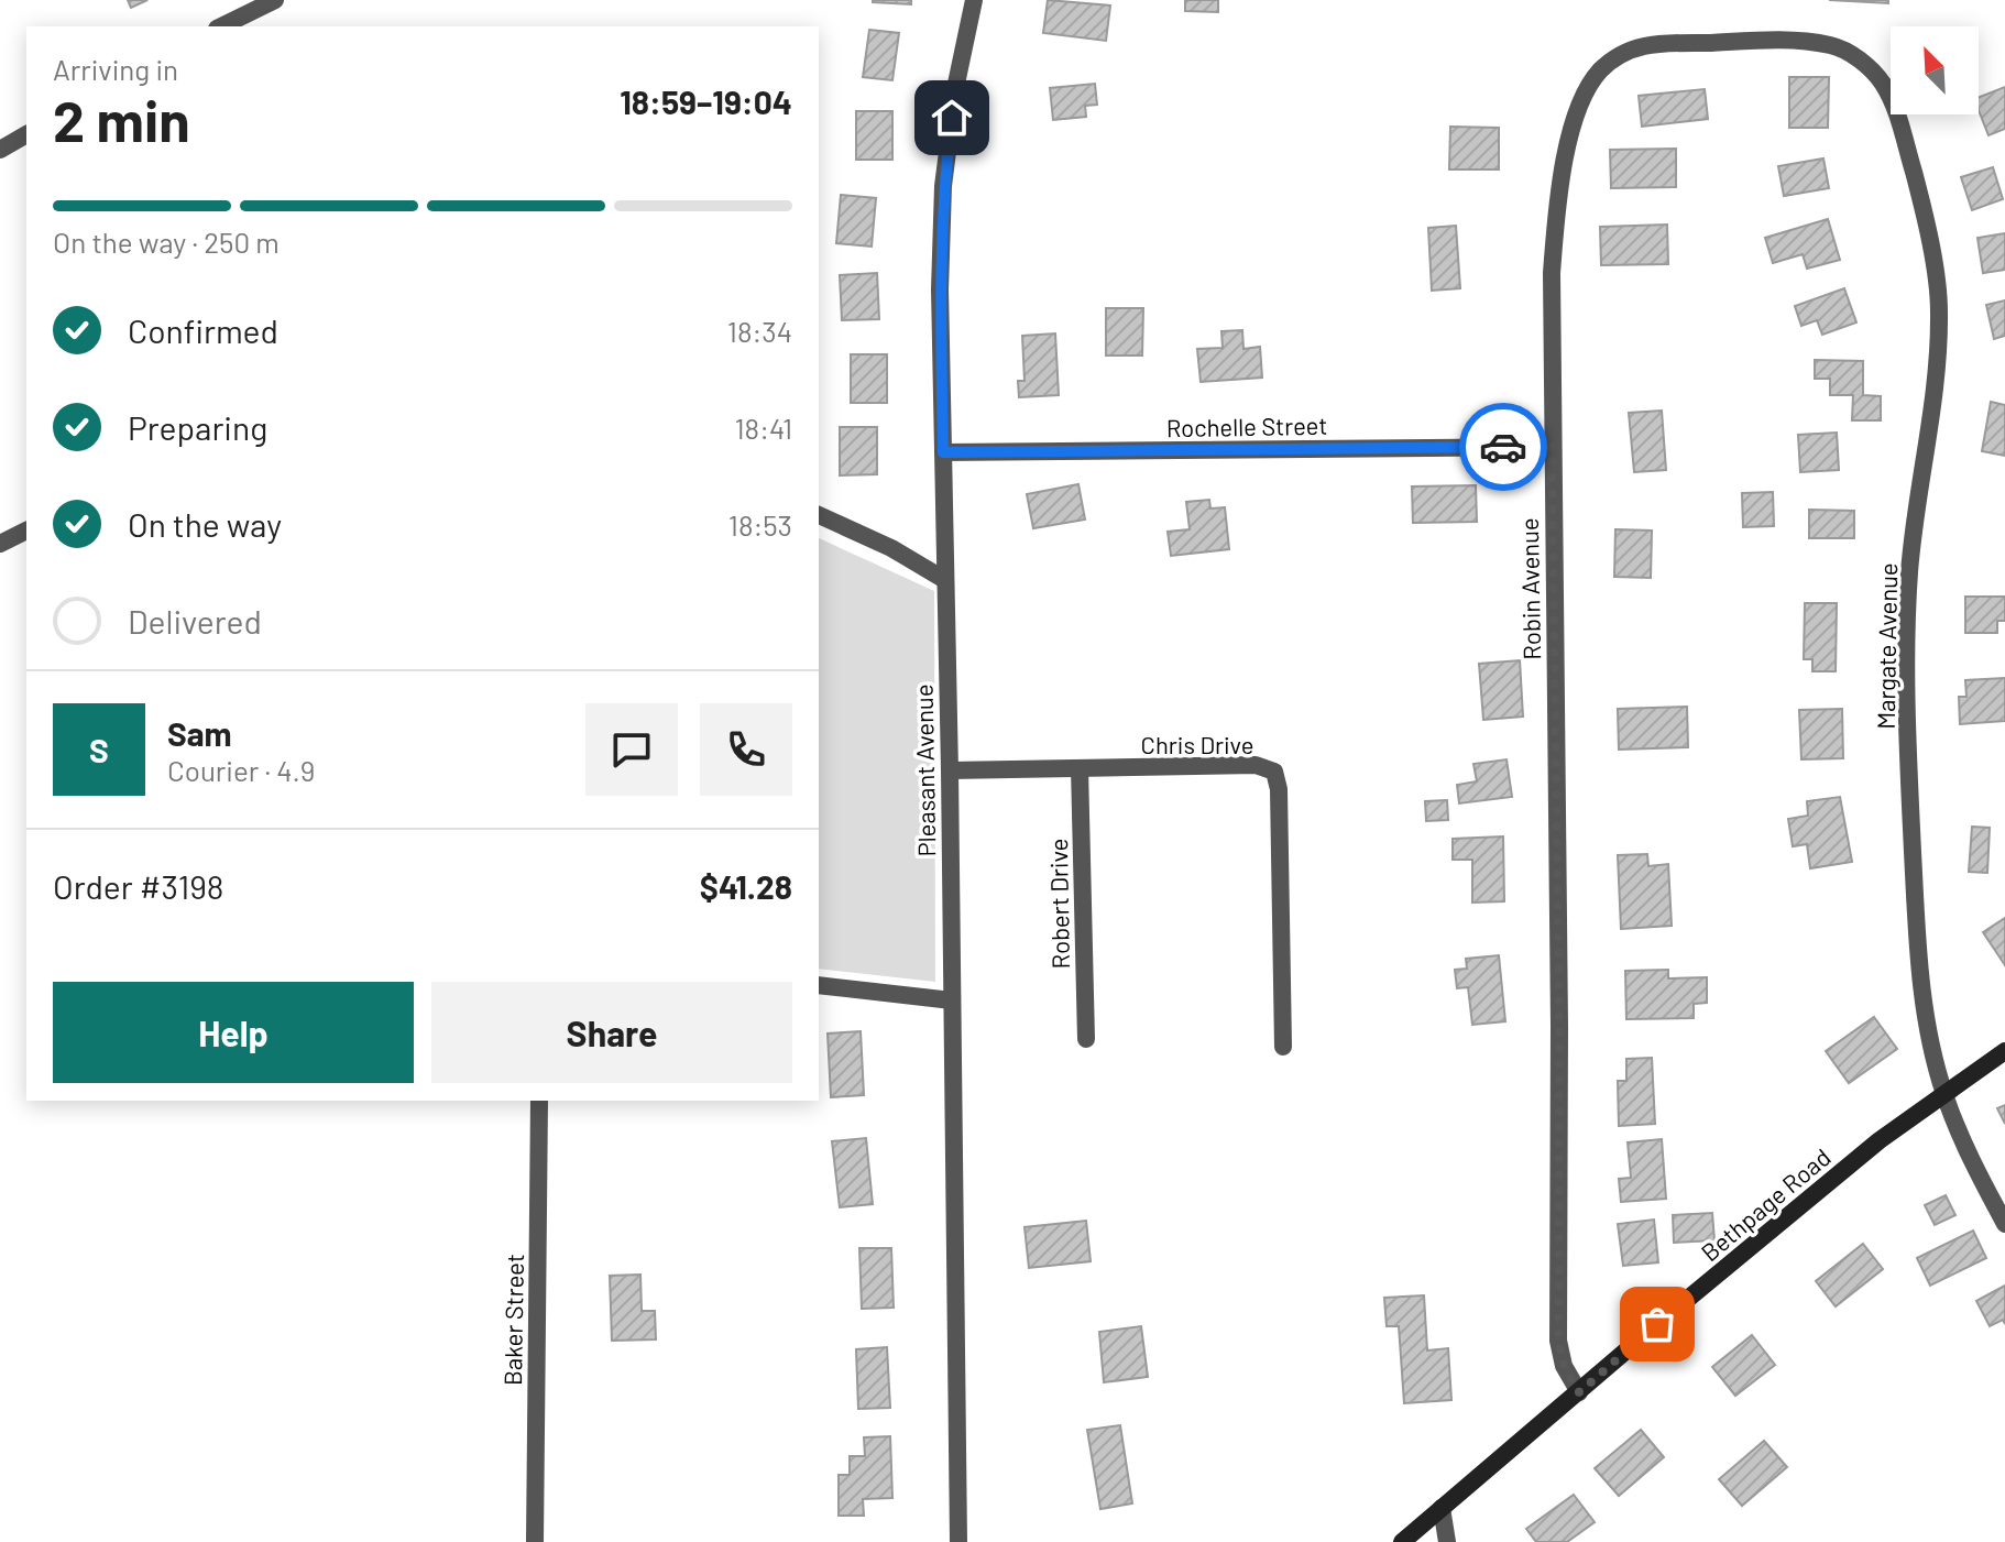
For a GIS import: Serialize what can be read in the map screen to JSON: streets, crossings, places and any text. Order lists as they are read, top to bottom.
{
  "streets": {
    "street": [
      "Rochelle Street",
      "Robin Avenue",
      "Margate Avenue",
      "Chris Drive",
      "Pleasant Avenue",
      "Robert Drive",
      "Bethpage Road",
      "Baker Street"
    ]
  },
  "crossings": [
    ["Rochelle Street", "Robin Avenue"],
    ["Rochelle Street", "Pleasant Avenue"],
    ["Robin Avenue", "Margate Avenue"],
    ["Robin Avenue", "Bethpage Road"],
    ["Margate Avenue", "Bethpage Road"],
    ["Chris Drive", "Pleasant Avenue"],
    ["Chris Drive", "Robert Drive"]
  ],
  "north": "top left",
  "page": {
    "heading": ["2 min", "Arriving in", "18:59–19:04"],
    "panel": [
      "Sam",
      "Courier · 4.9",
      "Order #3198",
      "$41.28"
    ],
    "bar": "On the way · 250 m",
    "list": [
      ["Confirmed", "18:34"],
      ["Preparing", "18:41"],
      ["On the way", "18:53"],
      "Delivered"
    ],
    "round": "S",
    "buttons": ["Help", "Share"]
  }
}
